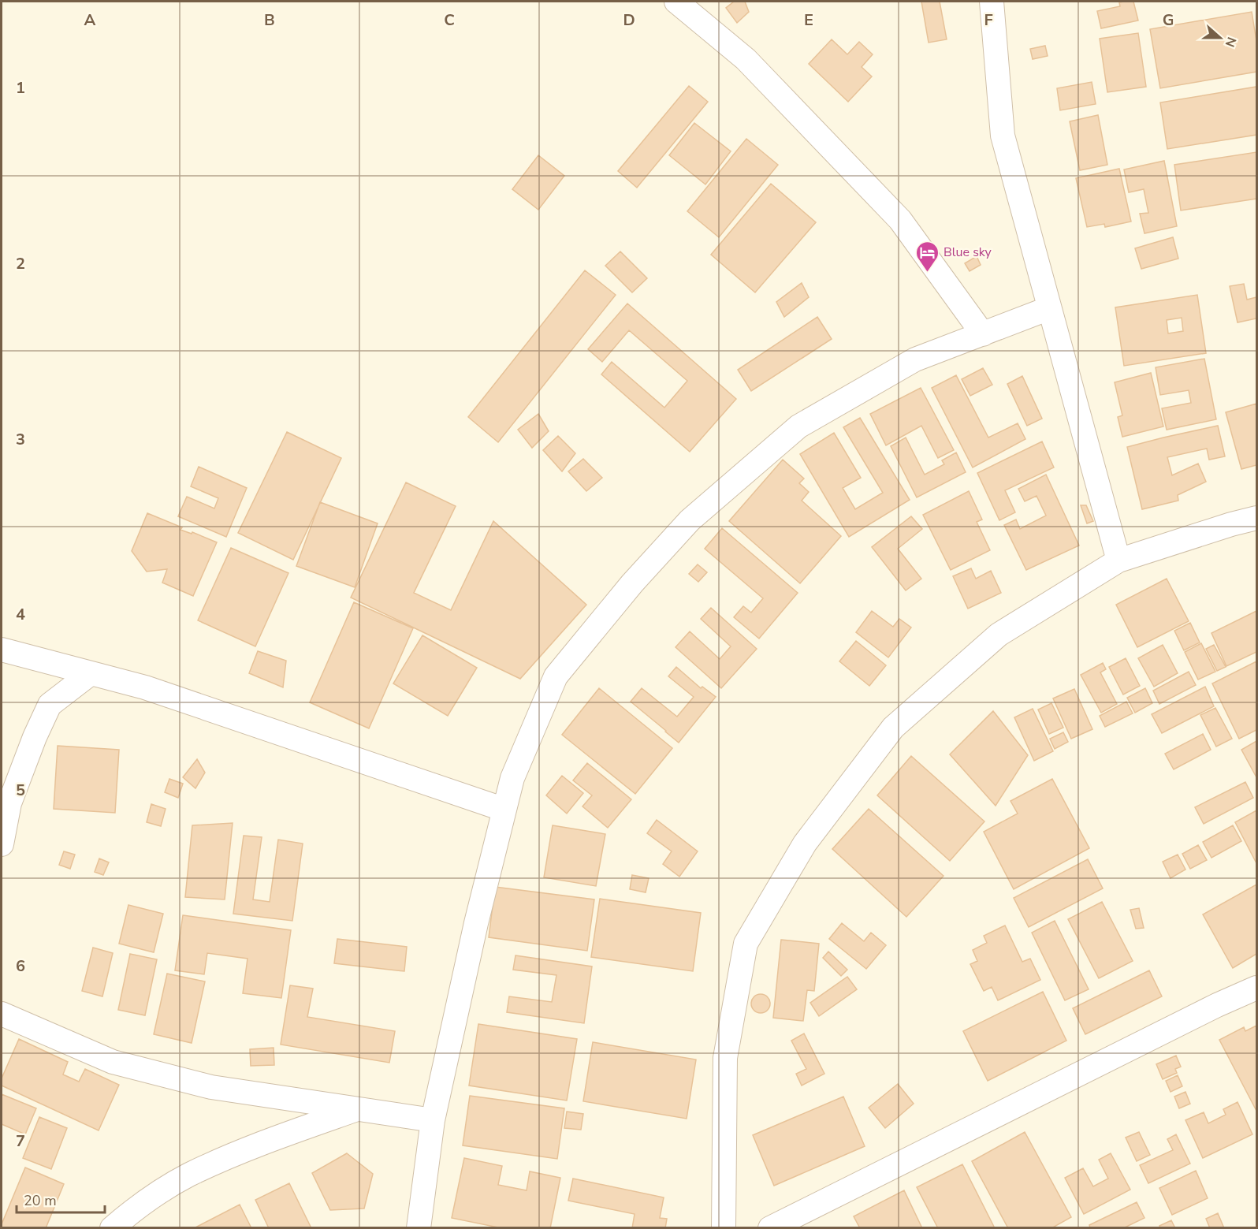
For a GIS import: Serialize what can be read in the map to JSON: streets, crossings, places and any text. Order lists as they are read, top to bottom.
{
  "places": {
    "hotel": ["Blue sky"]
  },
  "scale_bar": "20 m",
  "north": "right",
  "grid": {
    "columns": [
      "A",
      "B",
      "C",
      "D",
      "E",
      "F",
      "G"
    ],
    "rows": [
      "1",
      "2",
      "3",
      "4",
      "5",
      "6",
      "7"
    ]
  }
}
